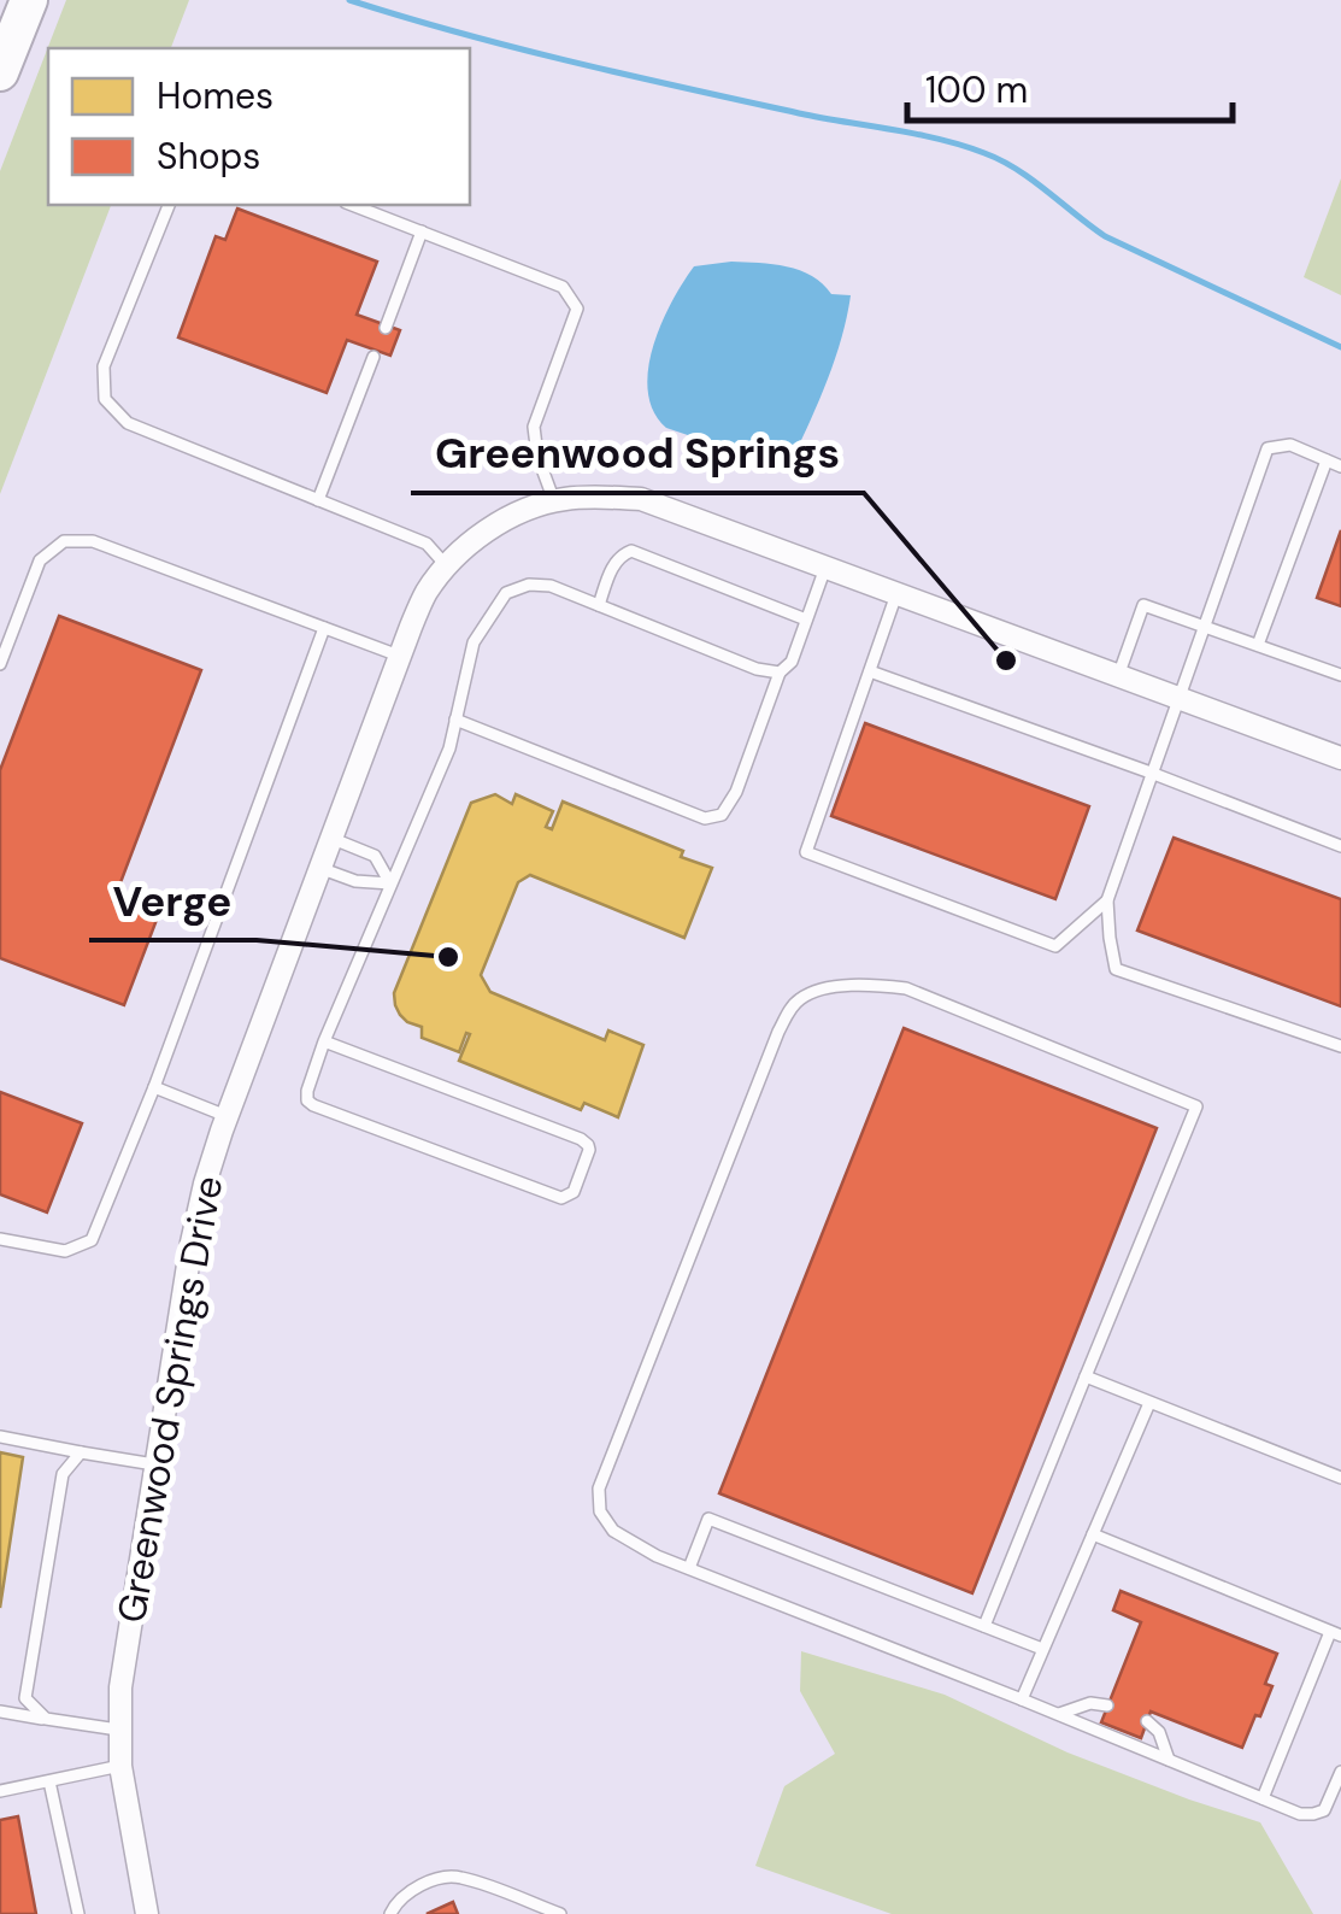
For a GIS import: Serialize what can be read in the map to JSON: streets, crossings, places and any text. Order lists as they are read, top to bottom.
{
  "streets": {
    "street": ["Greenwood Springs Drive"]
  },
  "places": ["Greenwood Springs", "Verge"],
  "legend": ["Homes", "Shops"],
  "scale_bar": "100 m"
}
